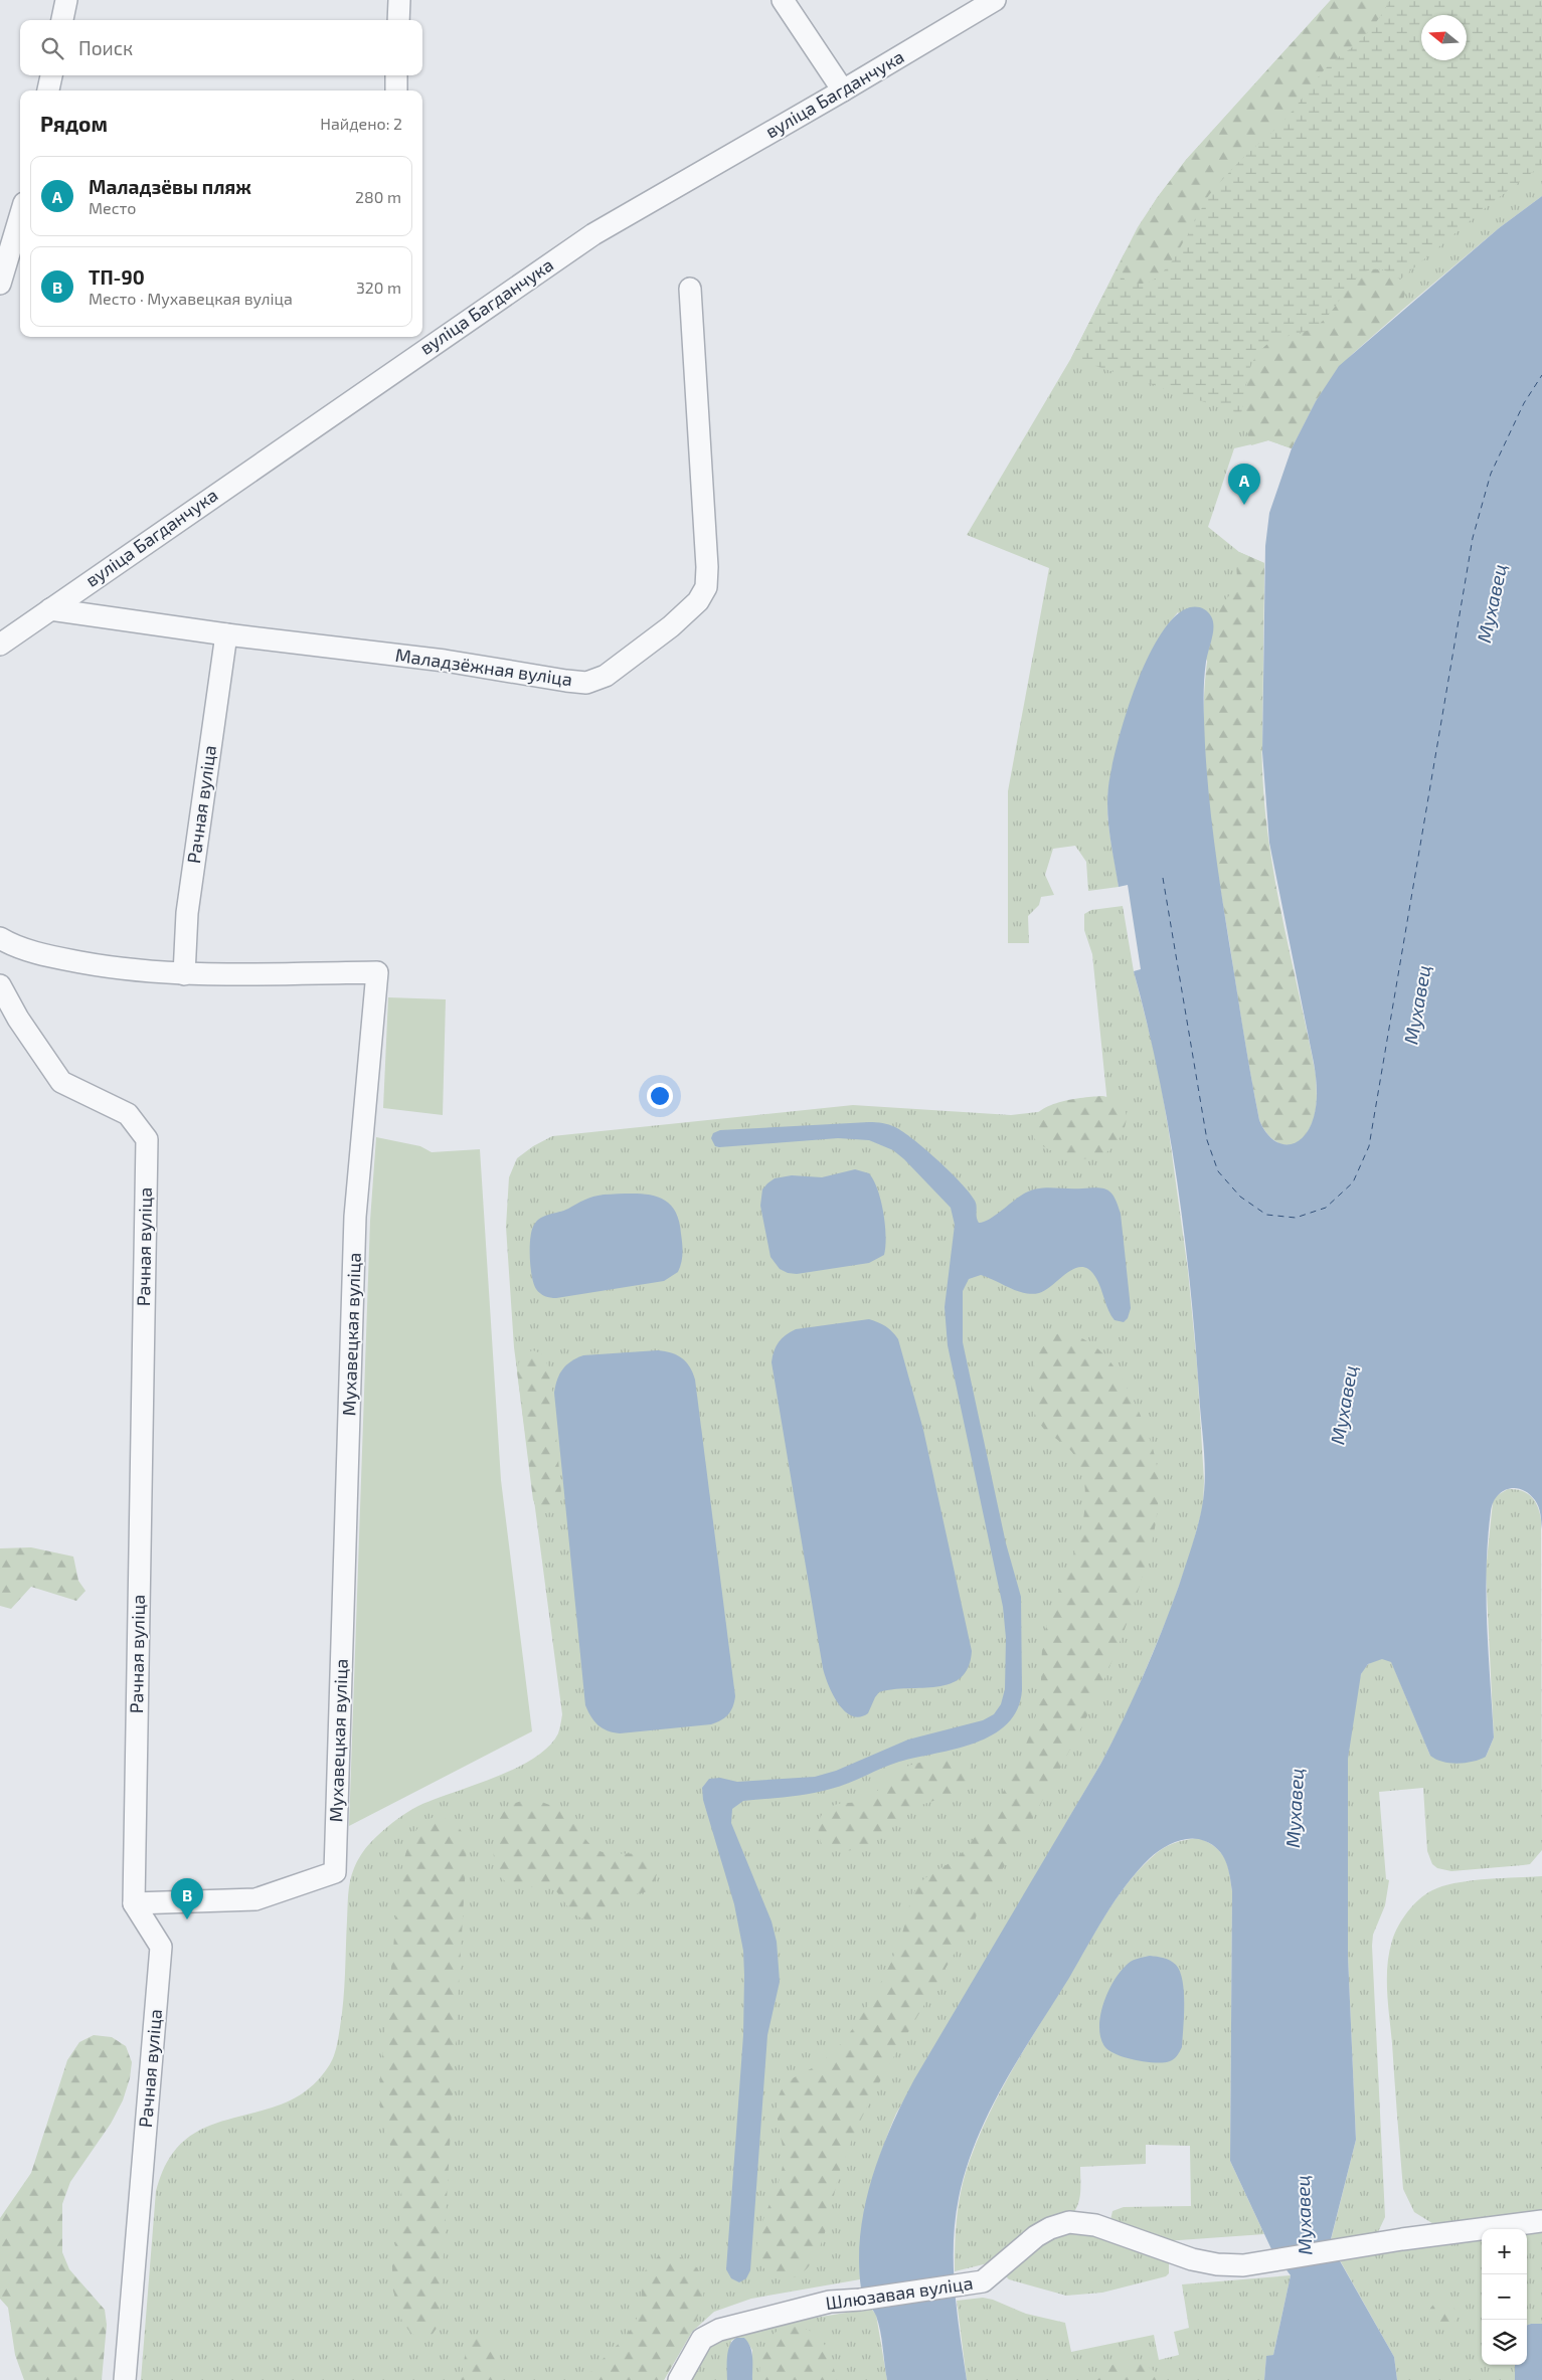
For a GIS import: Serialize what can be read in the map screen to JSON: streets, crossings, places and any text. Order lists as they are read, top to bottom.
{
  "streets": {
    "street": [
      "вуліца Багданчука",
      "Маладзёжная вуліца",
      "Рачная вуліца",
      "Мухавецкая вуліца",
      "Шлюзавая вуліца"
    ]
  },
  "crossings": [
    ["вуліца Багданчука", "Маладзёжная вуліца"],
    ["Маладзёжная вуліца", "Рачная вуліца"],
    ["Рачная вуліца", "Мухавецкая вуліца"]
  ],
  "water": ["Мухавец"],
  "north": "left",
  "page": {
    "search": "Поиск",
    "heading": ["Рядом", "Найдено: 2"],
    "list": [
      {
        "mark": "A",
        "name": "Маладзёвы пляж",
        "note": "Место",
        "value": "280 m"
      },
      {
        "mark": "B",
        "name": "ТП-90",
        "note": "Место · Мухавецкая вуліца",
        "value": "320 m"
      }
    ],
    "pins": ["A", "B"],
    "map_buttons": ["+", "−"]
  }
}
